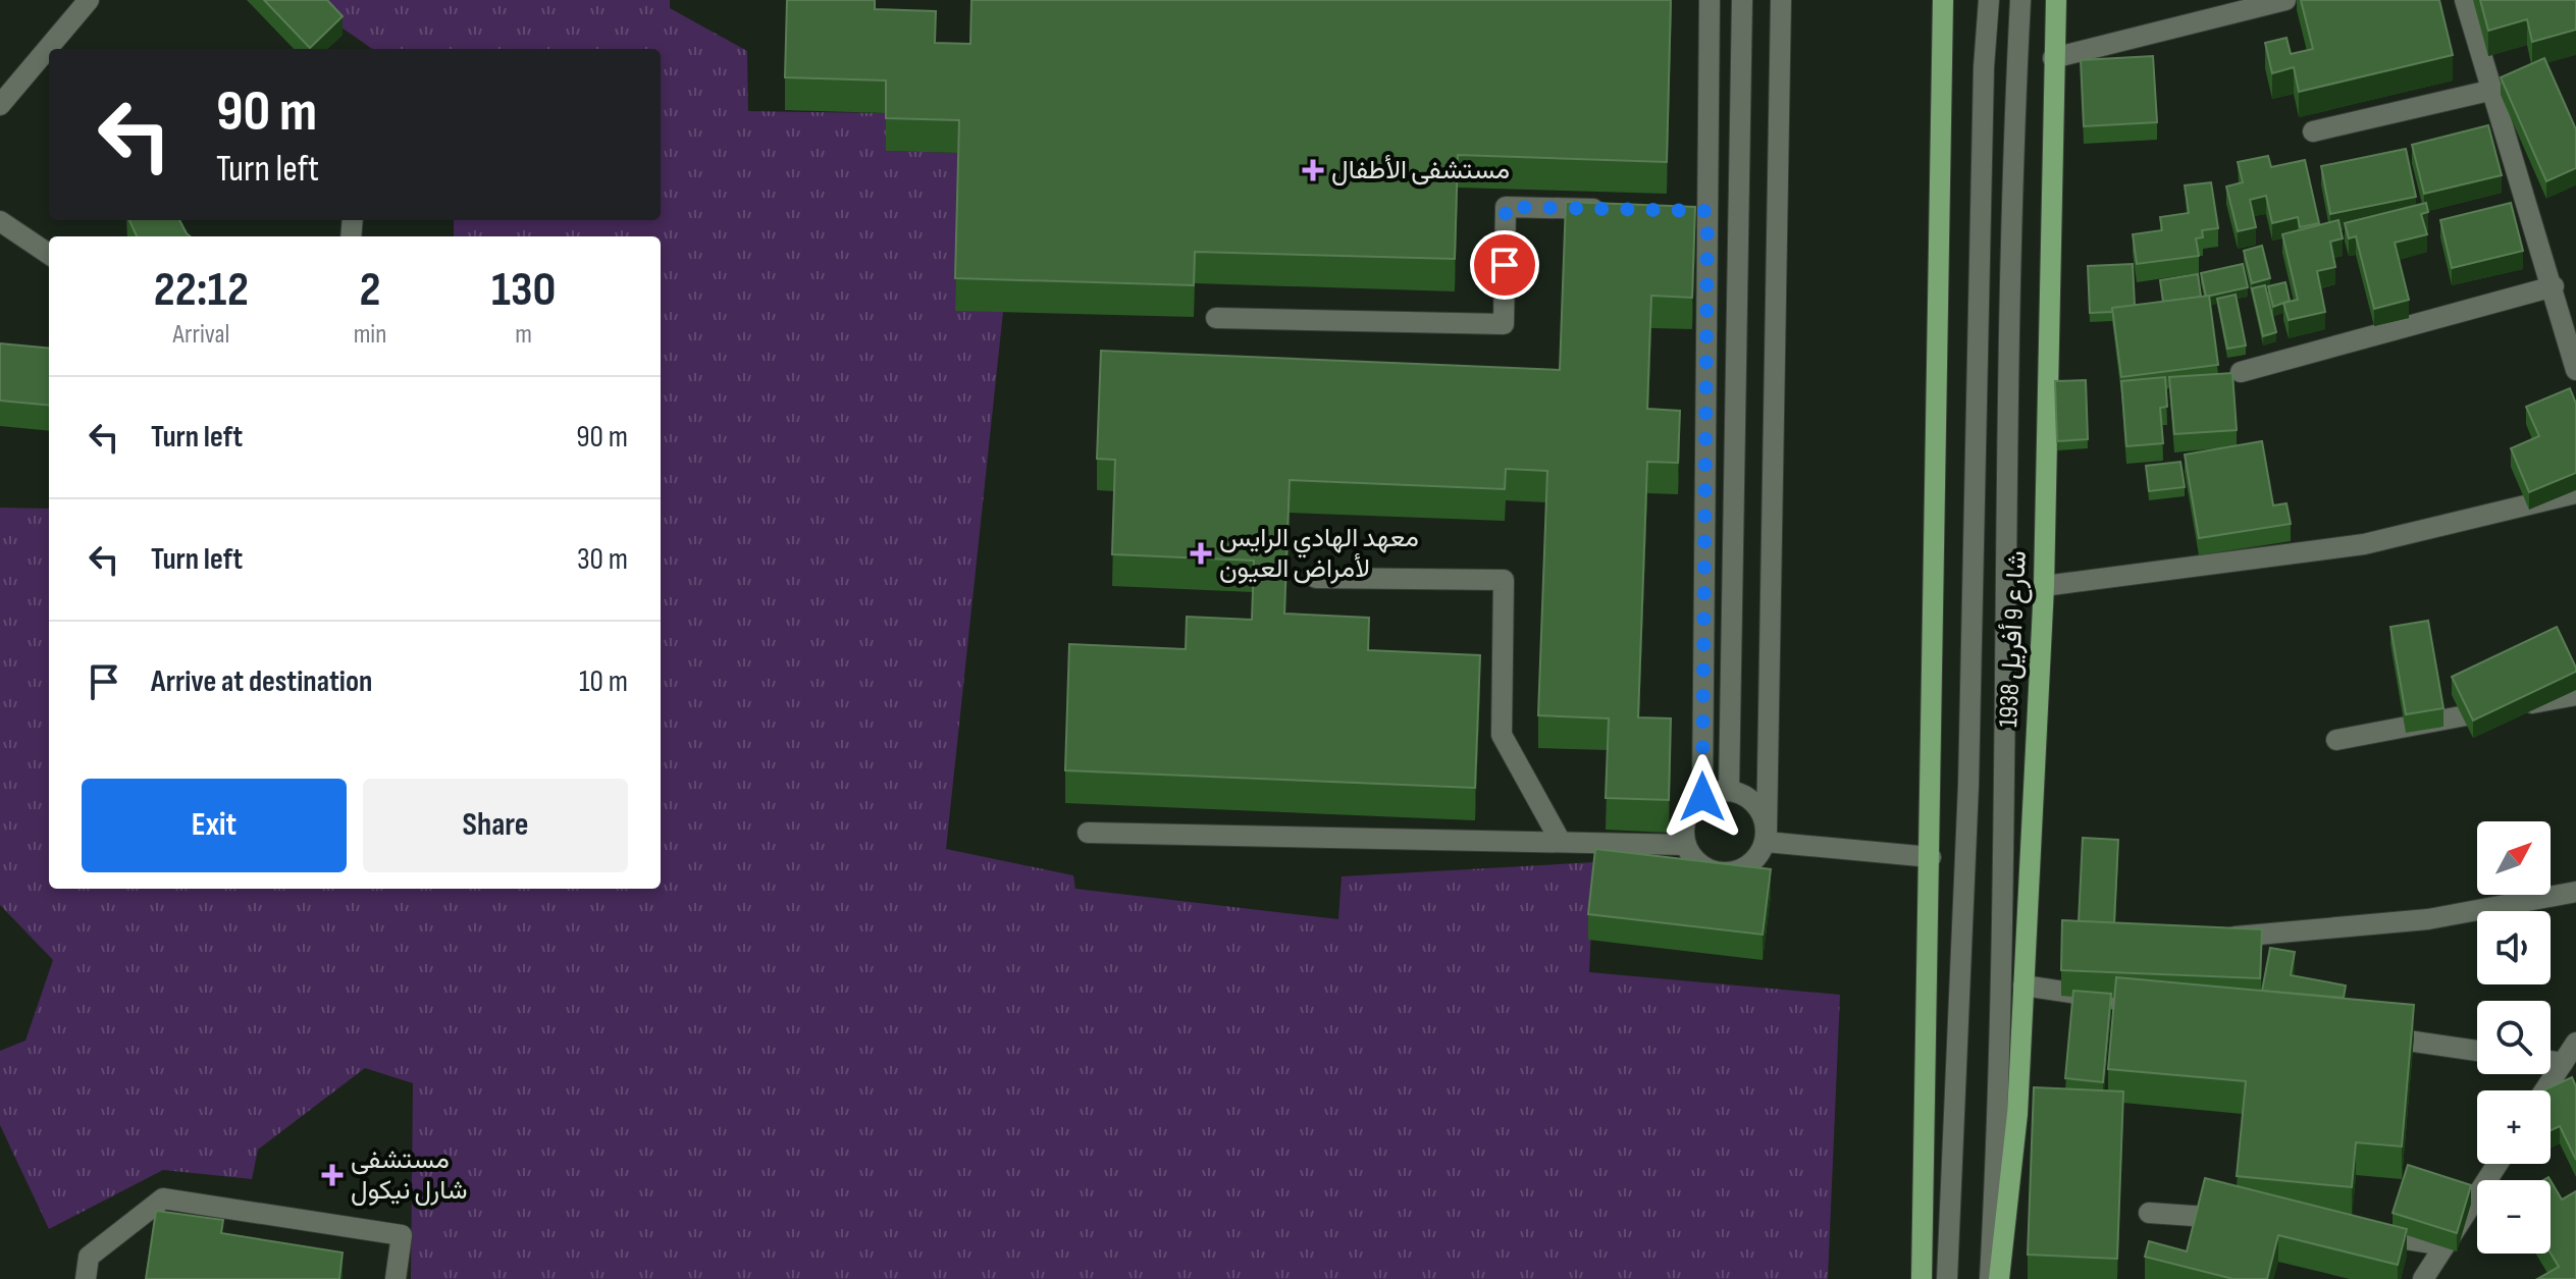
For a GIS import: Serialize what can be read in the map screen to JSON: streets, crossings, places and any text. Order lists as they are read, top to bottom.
{
  "streets": {
    "main road": ["شارع 9 أفريل 1938"]
  },
  "places": {
    "health": ["مستشفى الأطفال", "معهد الهادي الرايس لأمراض العيون", "مستشفى شارل نيكول"]
  },
  "north": "top right",
  "page": {
    "turn": ["90 m", "Turn left"],
    "eta": [
      "22:12",
      "Arrival",
      "2",
      "min",
      "130",
      "m"
    ],
    "list": [
      {
        "name": "Turn left",
        "value": "90 m"
      },
      {
        "name": "Turn left",
        "value": "30 m"
      },
      {
        "name": "Arrive at destination",
        "value": "10 m"
      }
    ],
    "buttons": ["Exit", "Share"],
    "map_buttons": ["+", "−"]
  }
}
